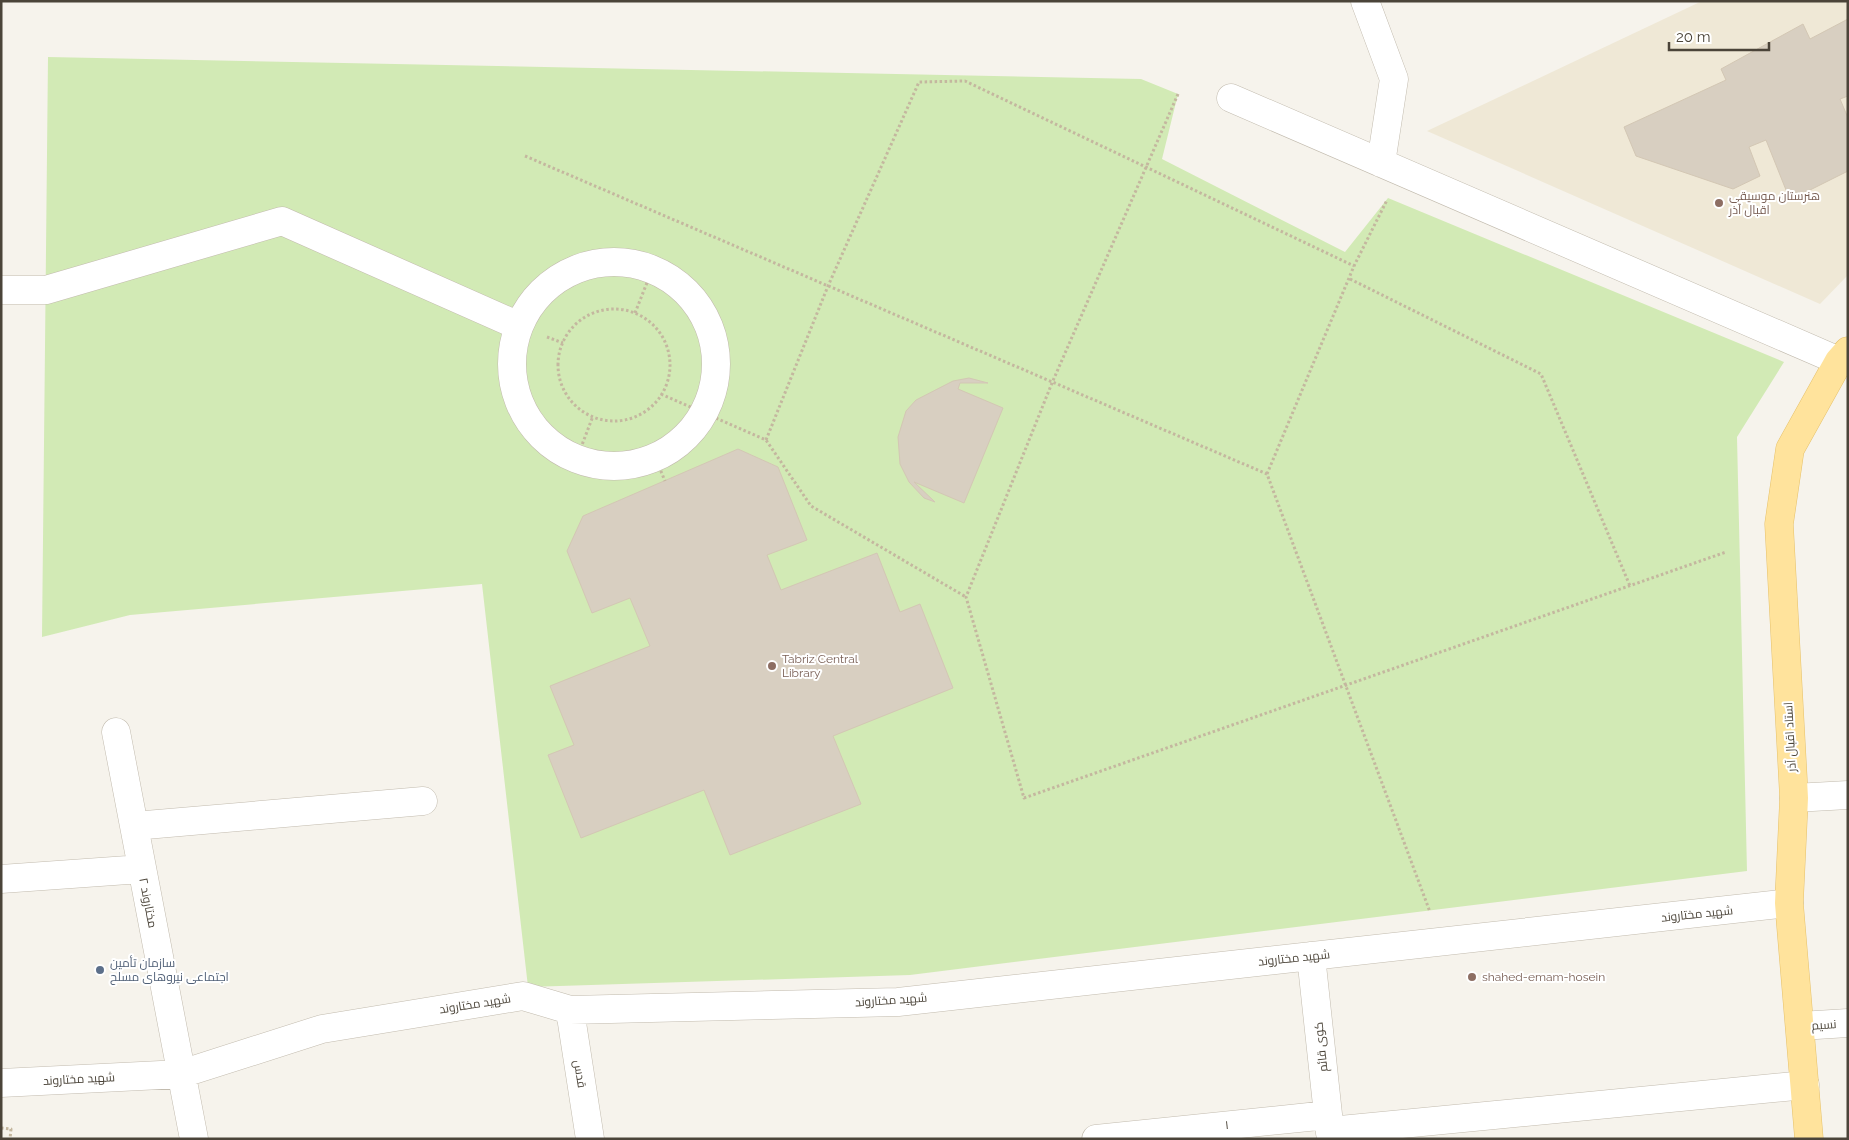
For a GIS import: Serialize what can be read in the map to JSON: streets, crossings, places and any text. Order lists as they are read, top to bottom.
{
  "streets": {
    "main road": ["استاد اقبال آذر"],
    "street": [
      "مختاروند ۲",
      "شهید مختاروند",
      "نسیم",
      "کوی قائم",
      "قدس",
      "۱"
    ]
  },
  "crossings": [
    ["استاد اقبال آذر", "شهید مختاروند"],
    ["استاد اقبال آذر", "نسیم"],
    ["استاد اقبال آذر", "۱"],
    ["مختاروند ۲", "شهید مختاروند"],
    ["شهید مختاروند", "کوی قائم"],
    ["شهید مختاروند", "قدس"],
    ["کوی قائم", "۱"]
  ],
  "places": [
    "هنرستان موسیقی اقبال آذر",
    "Tabriz Central Library",
    "سازمان تأمین اجتماعی نیروهای مسلح",
    "shahed-emam-hosein"
  ],
  "scale_bar": "20 m"
}
